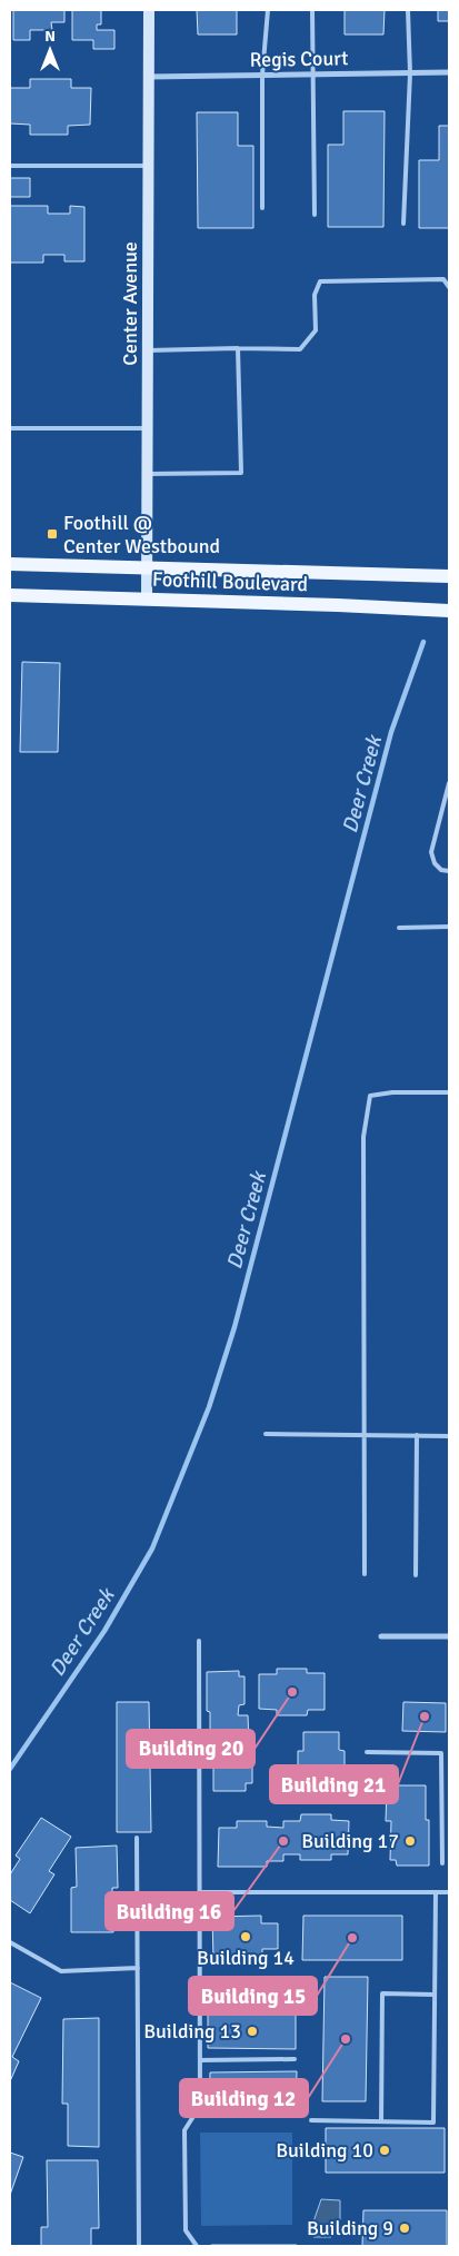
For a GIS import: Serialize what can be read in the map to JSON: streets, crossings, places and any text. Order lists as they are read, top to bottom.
{
  "streets": {
    "main road": ["Foothill Boulevard"],
    "street": ["Regis Court", "Center Avenue"]
  },
  "crossings": [
    ["Regis Court", "Center Avenue"],
    ["Center Avenue", "Foothill Boulevard"]
  ],
  "water": ["Deer Creek"],
  "places": {
    "transit": ["Foothill @ Center Westbound"],
    "other": [
      "Building 20",
      "Building 21",
      "Building 16",
      "Building 17",
      "Building 14",
      "Building 15",
      "Building 13",
      "Building 12",
      "Building 10",
      "Building 9"
    ]
  },
  "north": "top"
}
